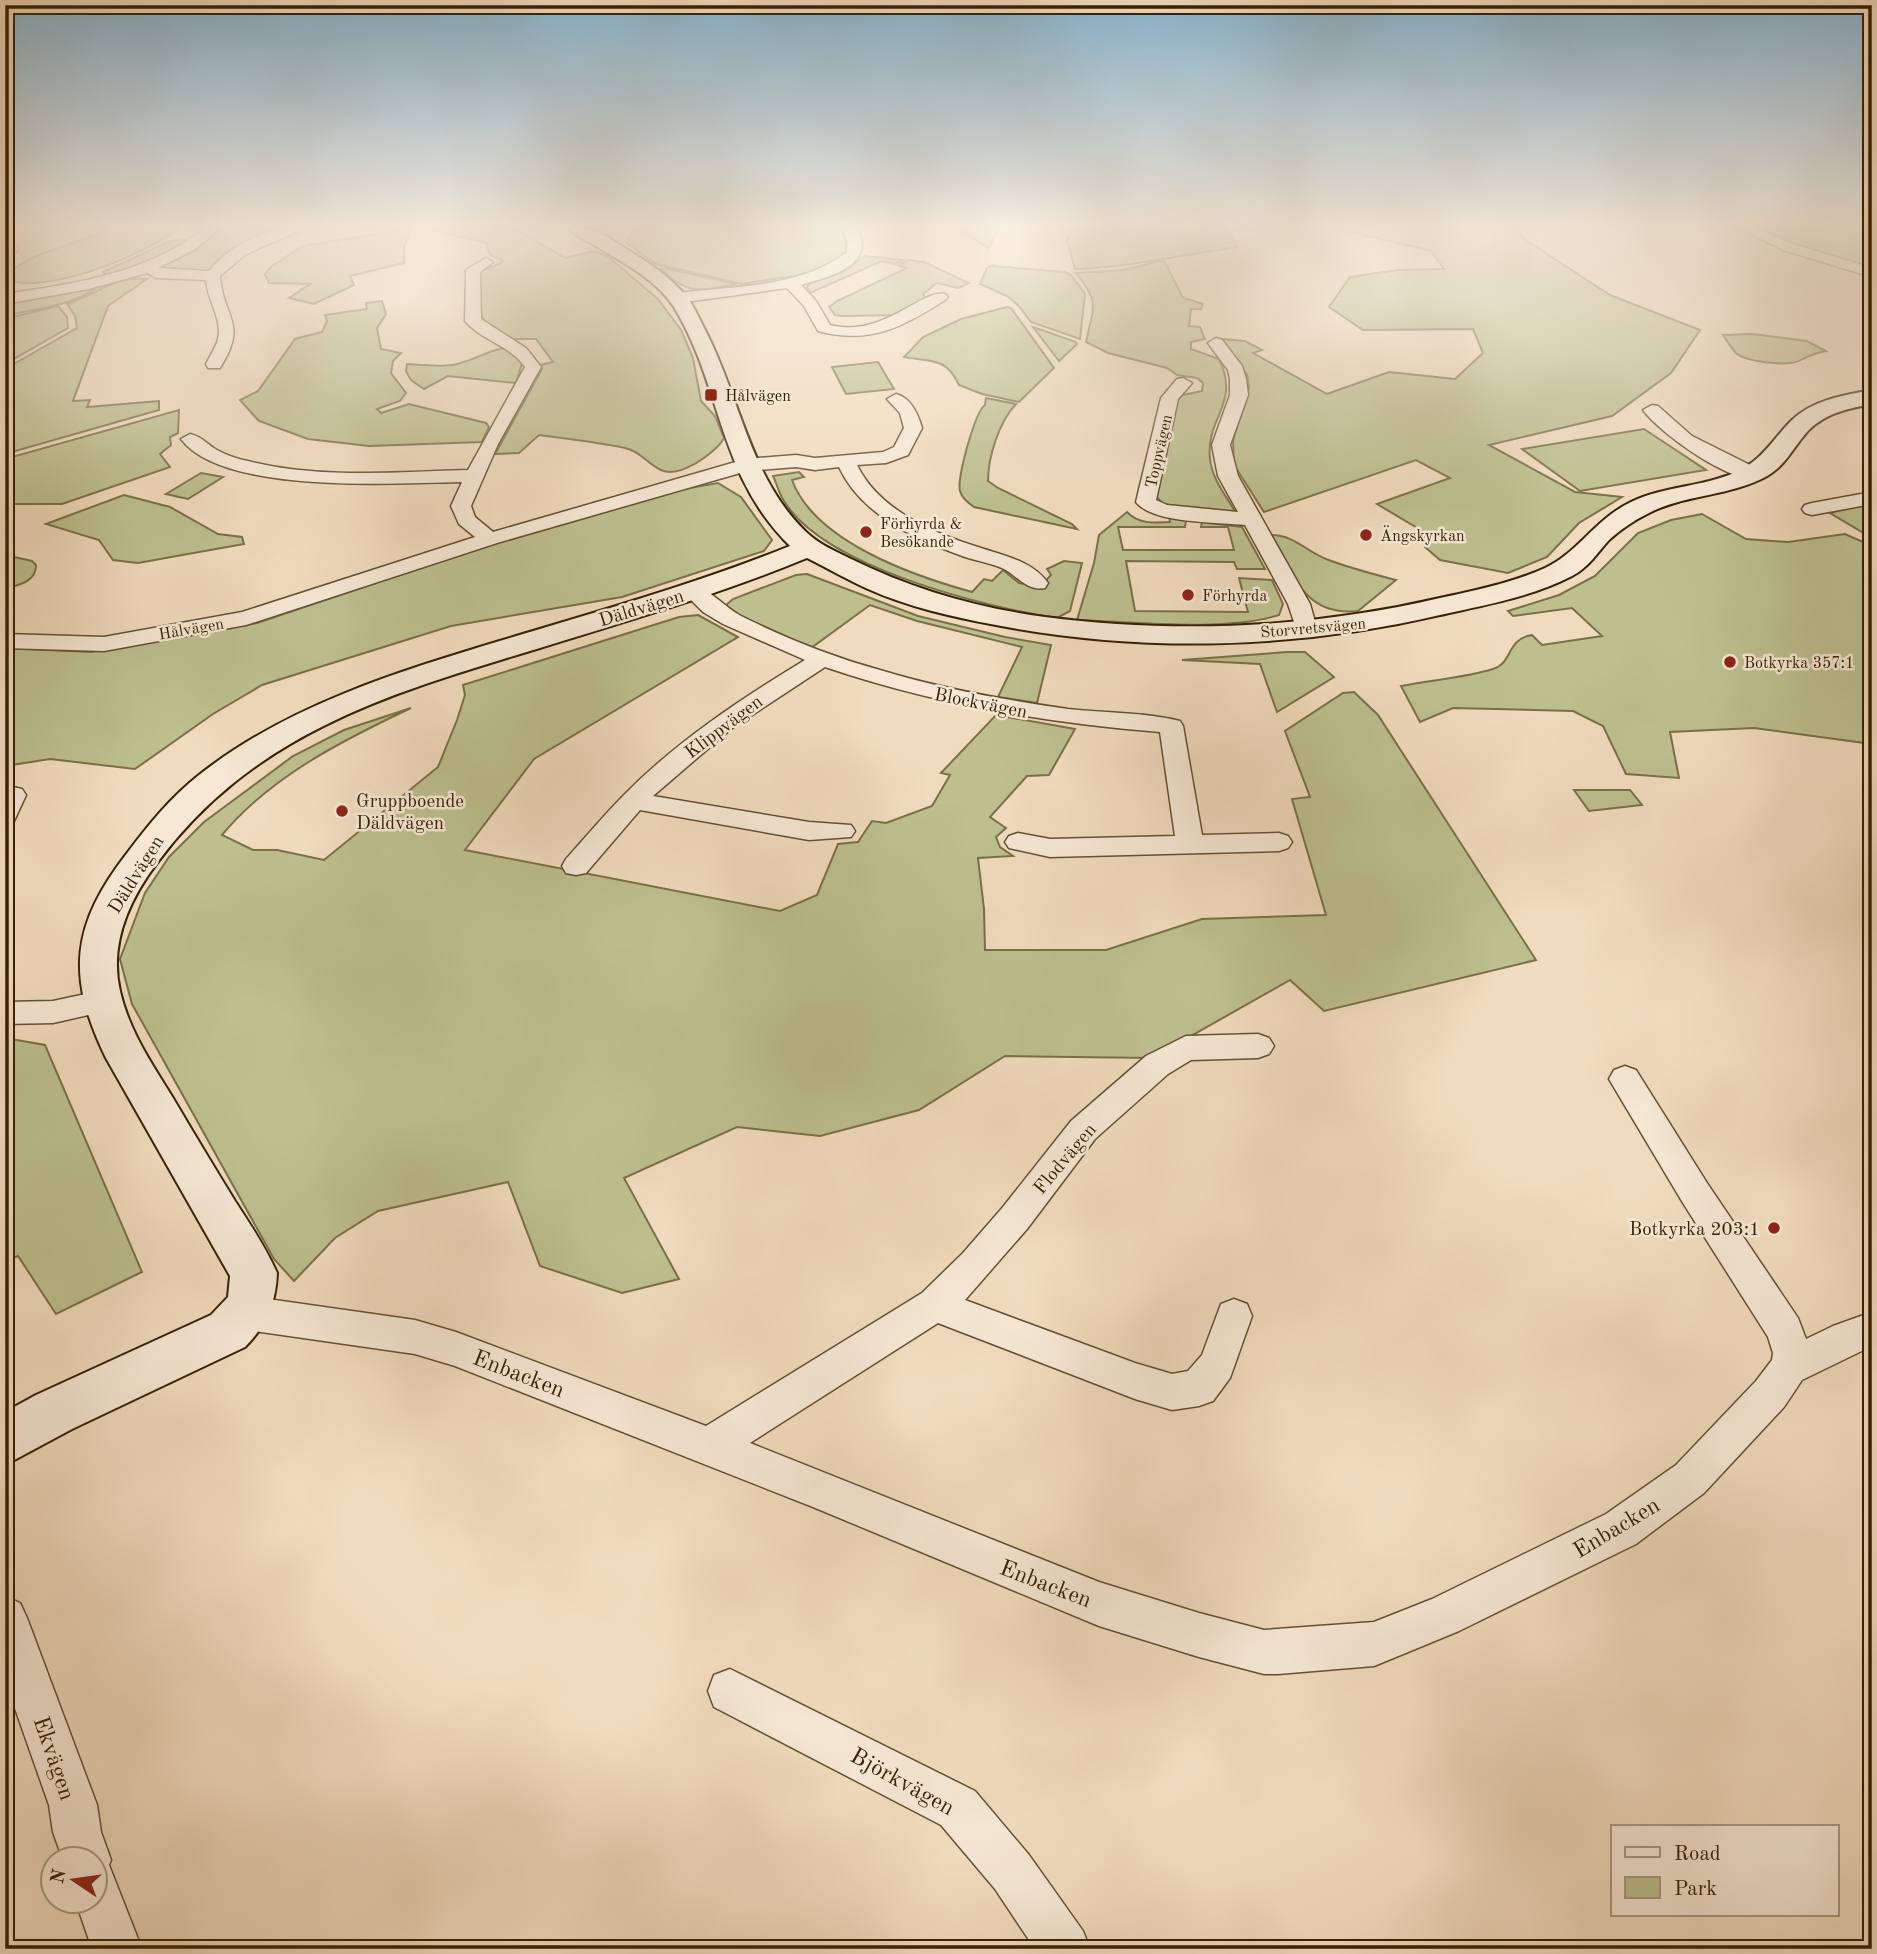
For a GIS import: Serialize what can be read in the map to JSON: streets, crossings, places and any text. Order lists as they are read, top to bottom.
{
  "streets": {
    "street": [
      "Toppvägen",
      "Däldvägen",
      "Storvretsvägen",
      "Hålvägen",
      "Blockvägen",
      "Klippvägen",
      "Flodvägen",
      "Enbacken",
      "Ekvägen",
      "Björkvägen"
    ]
  },
  "crossings": [
    ["Däldvägen", "Storvretsvägen"],
    ["Däldvägen", "Blockvägen"],
    ["Däldvägen", "Enbacken"],
    ["Storvretsvägen", "Hålvägen"],
    ["Blockvägen", "Klippvägen"],
    ["Flodvägen", "Enbacken"]
  ],
  "places": {
    "transit": ["Hålvägen"],
    "other": [
      "Förhyrda & Besökande",
      "Ängskyrkan",
      "Förhyrda",
      "Botkyrka 357:1",
      "Gruppboende Däldvägen",
      "Botkyrka 203:1"
    ]
  },
  "legend": ["Road", "Park"],
  "north": "left"
}
